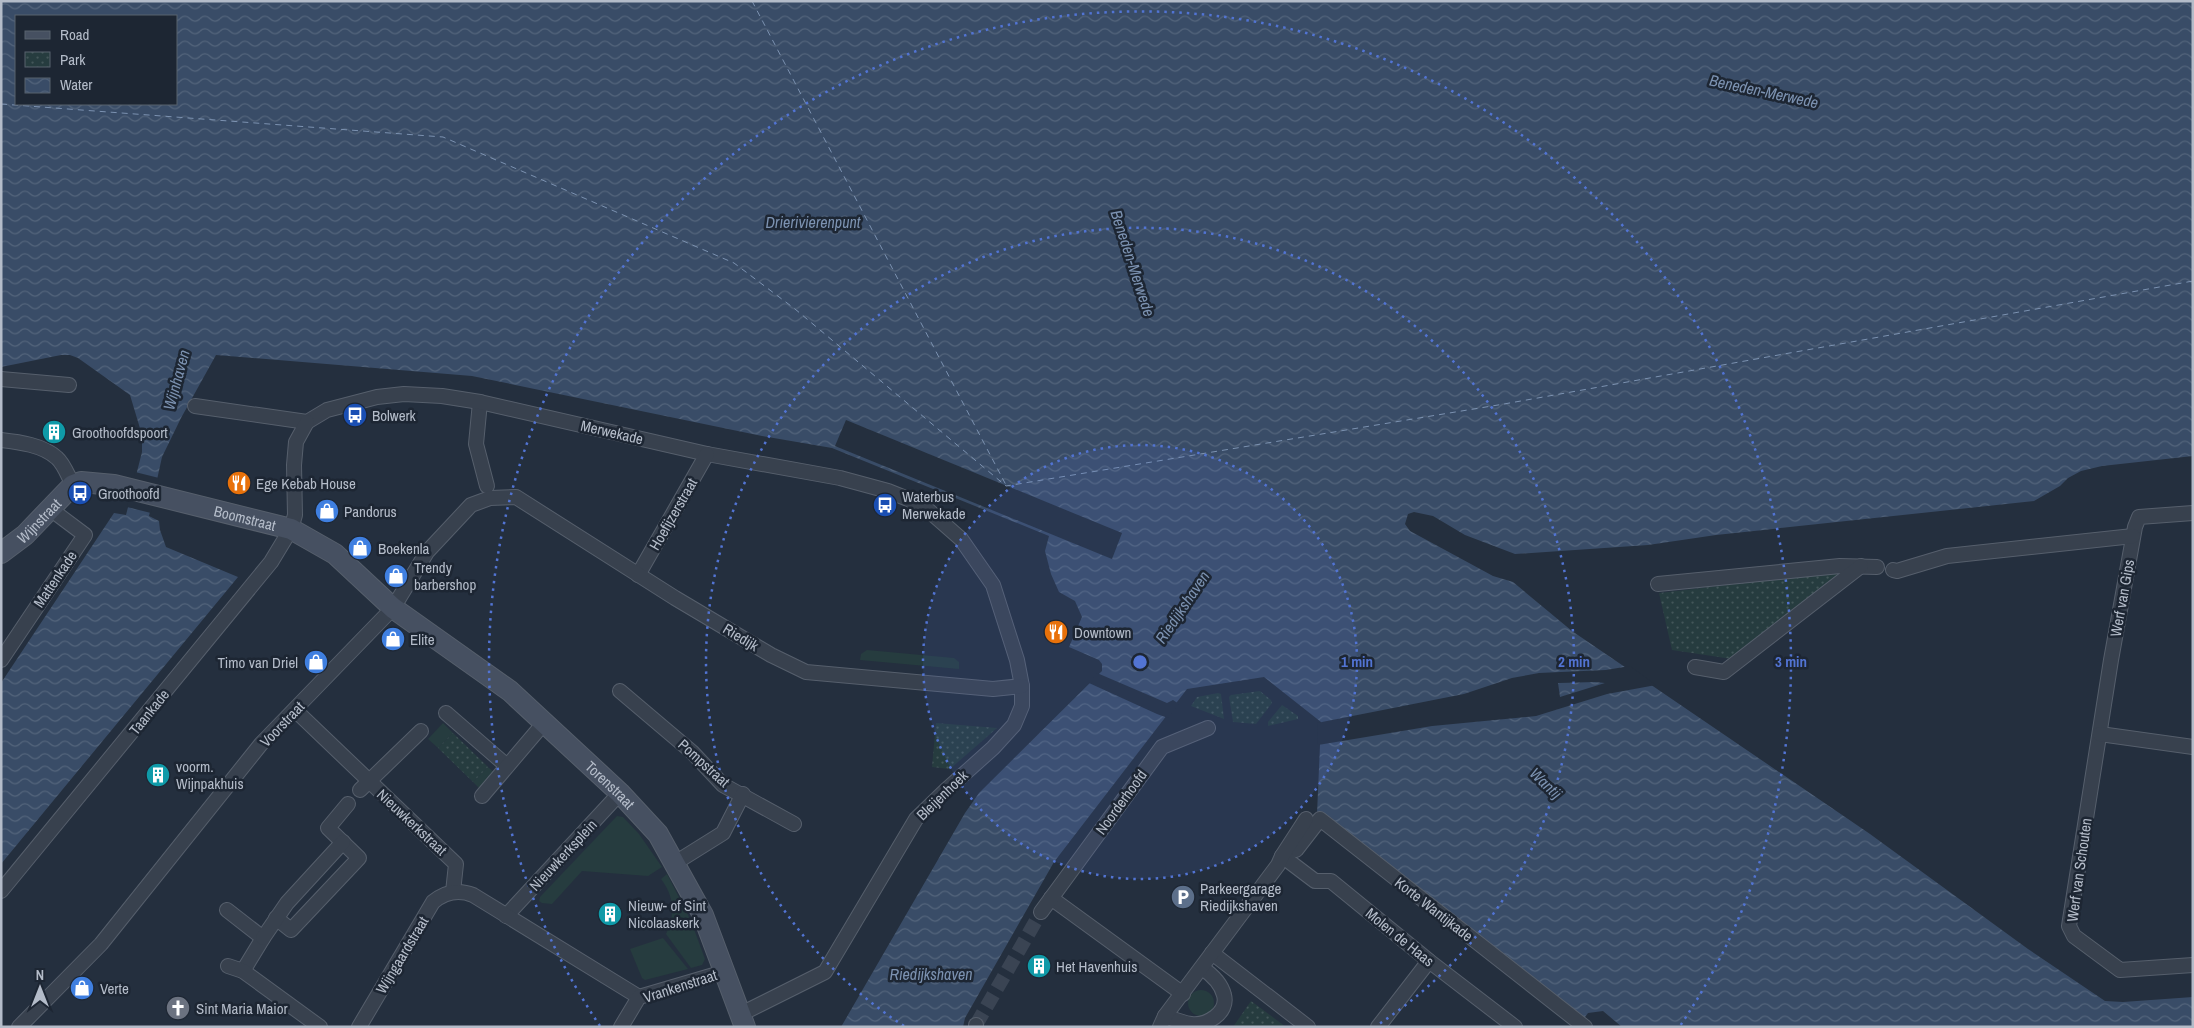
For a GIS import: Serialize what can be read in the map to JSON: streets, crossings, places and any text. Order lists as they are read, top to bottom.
{
  "streets": {
    "street": [
      "Merwekade",
      "Hoefijzerstraat",
      "Boomstraat",
      "Wijnstraat",
      "Mattenkade",
      "Werf van Gips",
      "Riedijk",
      "Taankade",
      "Voorstraat",
      "Pompstraat",
      "Torenstraat",
      "Bleijenhoek",
      "Noorderhoofd",
      "Nieuwkerkstraat",
      "Nieuwkerksplein",
      "Werf van Schouten",
      "Korte Wantijkade",
      "Molen de Haas",
      "Wijngaardstraat",
      "Vrankenstraat"
    ]
  },
  "crossings": [
    ["Merwekade", "Hoefijzerstraat"],
    ["Merwekade", "Bleijenhoek"],
    ["Hoefijzerstraat", "Riedijk"],
    ["Boomstraat", "Wijnstraat"],
    ["Boomstraat", "Taankade"],
    ["Boomstraat", "Voorstraat"],
    ["Boomstraat", "Torenstraat"],
    ["Wijnstraat", "Mattenkade"],
    ["Werf van Gips", "Werf van Schouten"],
    ["Riedijk", "Voorstraat"],
    ["Riedijk", "Bleijenhoek"],
    ["Voorstraat", "Torenstraat"],
    ["Voorstraat", "Nieuwkerkstraat"],
    ["Torenstraat", "Bleijenhoek"],
    ["Torenstraat", "Nieuwkerksplein"],
    ["Torenstraat", "Vrankenstraat"],
    ["Nieuwkerkstraat", "Wijngaardstraat"],
    ["Korte Wantijkade", "Molen de Haas"]
  ],
  "water": [
    "Beneden-Merwede",
    "Drierivierenpunt",
    "Wijnhaven",
    "Riedijkshaven",
    "Wantij"
  ],
  "places": {
    "bus stop": ["Bolwerk", "Groothoofd", "Waterbus Merwekade"],
    "building": [
      "Groothoofdspoort",
      "voorm. Wijnpakhuis",
      "Nieuw- of Sint Nicolaaskerk",
      "Het Havenhuis"
    ],
    "restaurant": ["Ege Kebab House", "Downtown"],
    "shop": [
      "Pandorus",
      "Boekenla",
      "Trendy barbershop",
      "Elite",
      "Timo van Driel",
      "Verte"
    ],
    "parking": ["Parkeergarage Riedijkshaven"],
    "church": ["Sint Maria Maior"]
  },
  "legend": ["Road", "Park", "Water"],
  "north": "top",
  "rings": ["1 min", "2 min", "3 min"]
}
